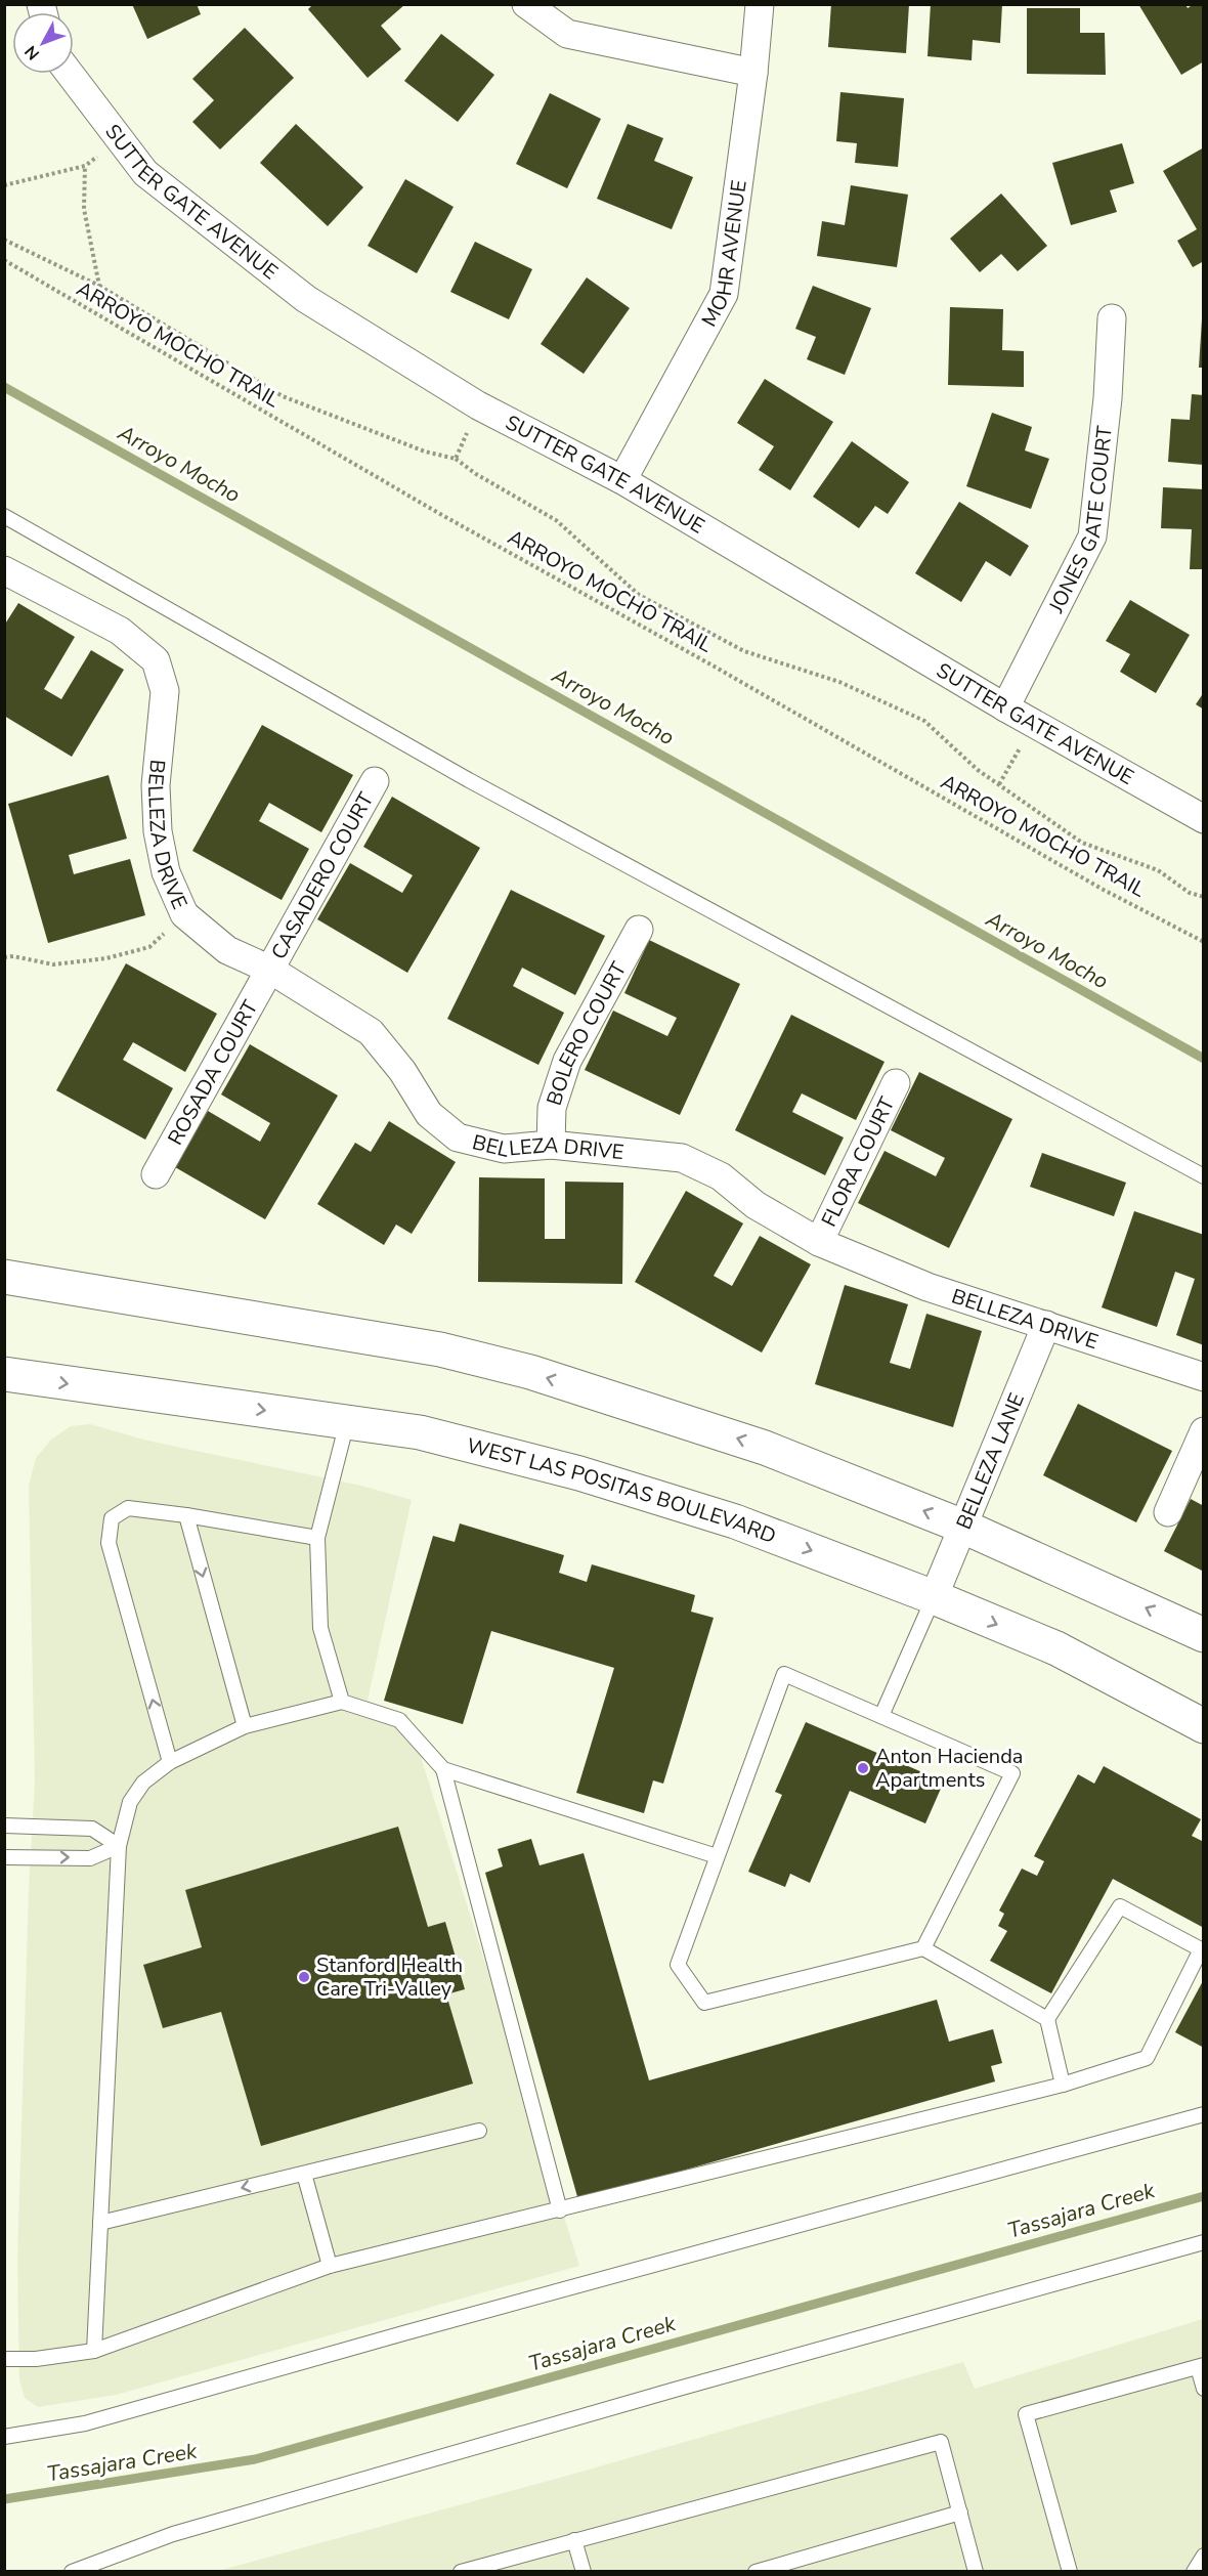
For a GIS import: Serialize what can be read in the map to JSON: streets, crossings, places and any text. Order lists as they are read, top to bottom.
{
  "streets": {
    "main road": ["WEST LAS POSITAS BOULEVARD"],
    "street": [
      "SUTTER GATE AVENUE",
      "MOHR AVENUE",
      "JONES GATE COURT",
      "BELLEZA DRIVE",
      "CASADERO COURT",
      "BOLERO COURT",
      "ROSADA COURT",
      "FLORA COURT",
      "BELLEZA LANE"
    ],
    "path": ["ARROYO MOCHO TRAIL"]
  },
  "crossings": [
    ["SUTTER GATE AVENUE", "MOHR AVENUE"],
    ["SUTTER GATE AVENUE", "JONES GATE COURT"],
    ["BELLEZA DRIVE", "CASADERO COURT"],
    ["BELLEZA DRIVE", "BOLERO COURT"],
    ["BELLEZA DRIVE", "ROSADA COURT"],
    ["BELLEZA DRIVE", "FLORA COURT"],
    ["BELLEZA DRIVE", "BELLEZA LANE"],
    ["CASADERO COURT", "ROSADA COURT"],
    ["BELLEZA LANE", "WEST LAS POSITAS BOULEVARD"]
  ],
  "water": ["Arroyo Mocho", "Tassajara Creek"],
  "places": ["Anton Hacienda Apartments", "Stanford Health Care Tri-Valley"],
  "north": "bottom left"
}
